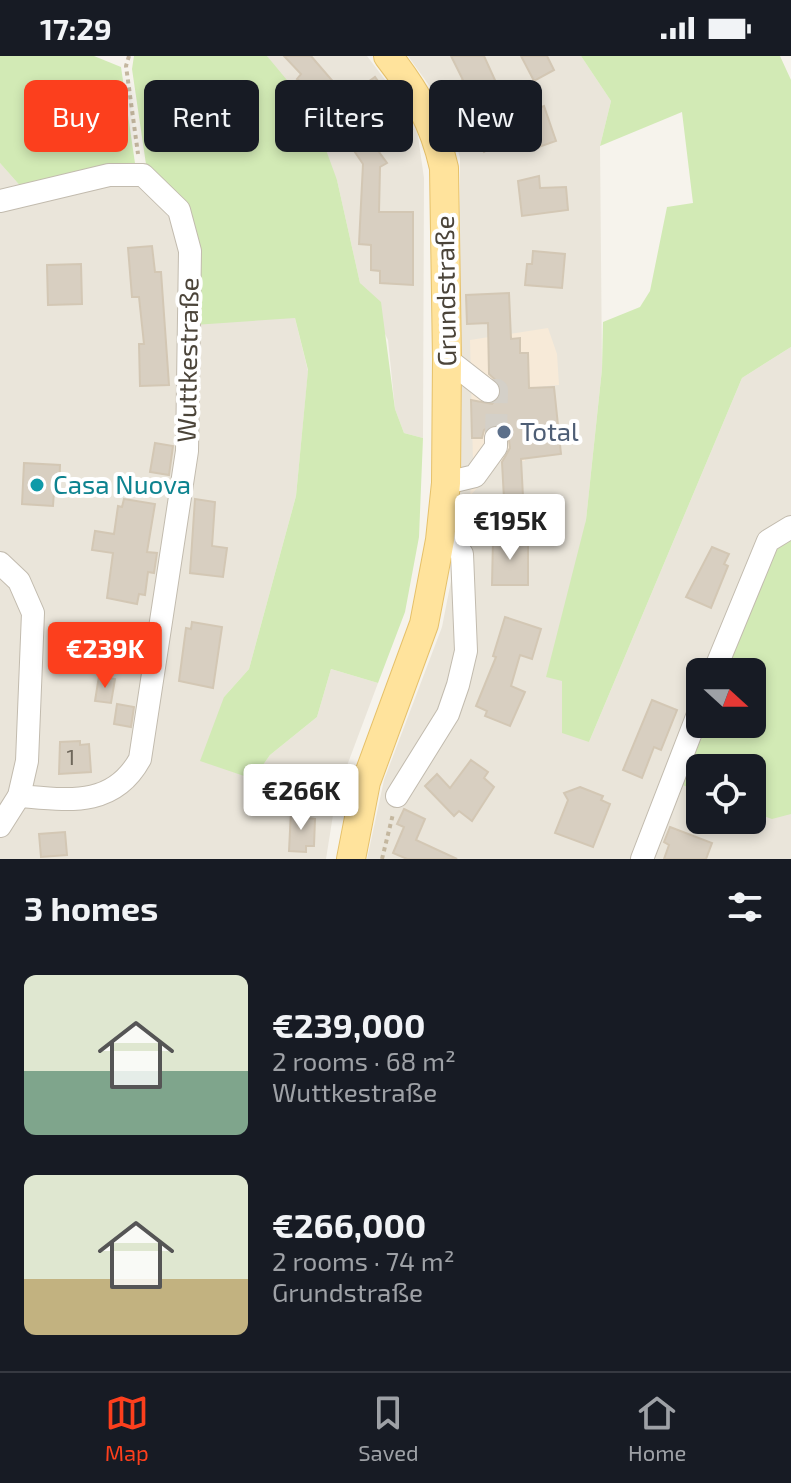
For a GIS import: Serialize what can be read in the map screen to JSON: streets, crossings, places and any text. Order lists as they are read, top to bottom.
{
  "streets": {
    "main road": ["Grundstraße"],
    "street": ["Wuttkestraße"]
  },
  "places": ["Total", "Casa Nuova"],
  "house_numbers": ["1"],
  "north": "right",
  "page": {
    "status": "17:29",
    "chip": [
      "Buy",
      "Rent",
      "Filters",
      "New"
    ],
    "price": ["€195K", "€239K", "€266K"],
    "heading": "3 homes",
    "list": [
      {
        "name": "€239,000",
        "note": "2 rooms · 68 m² · Wuttkestraße"
      },
      {
        "name": "€266,000",
        "note": "2 rooms · 74 m² · Grundstraße"
      }
    ],
    "tabs": ["Map", "Saved", "Home"]
  }
}
